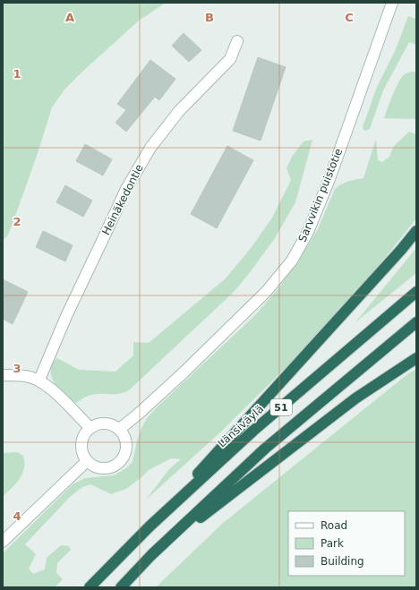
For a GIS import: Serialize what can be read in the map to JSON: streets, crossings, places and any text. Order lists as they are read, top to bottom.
{
  "streets": {
    "highway": ["51", "Länsiväylä"],
    "main road": ["Sarvvikin puistotie", "Heinäkedontie"]
  },
  "legend": ["Road", "Park", "Building"],
  "grid": {
    "columns": ["A", "B", "C"],
    "rows": [
      "1",
      "2",
      "3",
      "4"
    ]
  }
}
